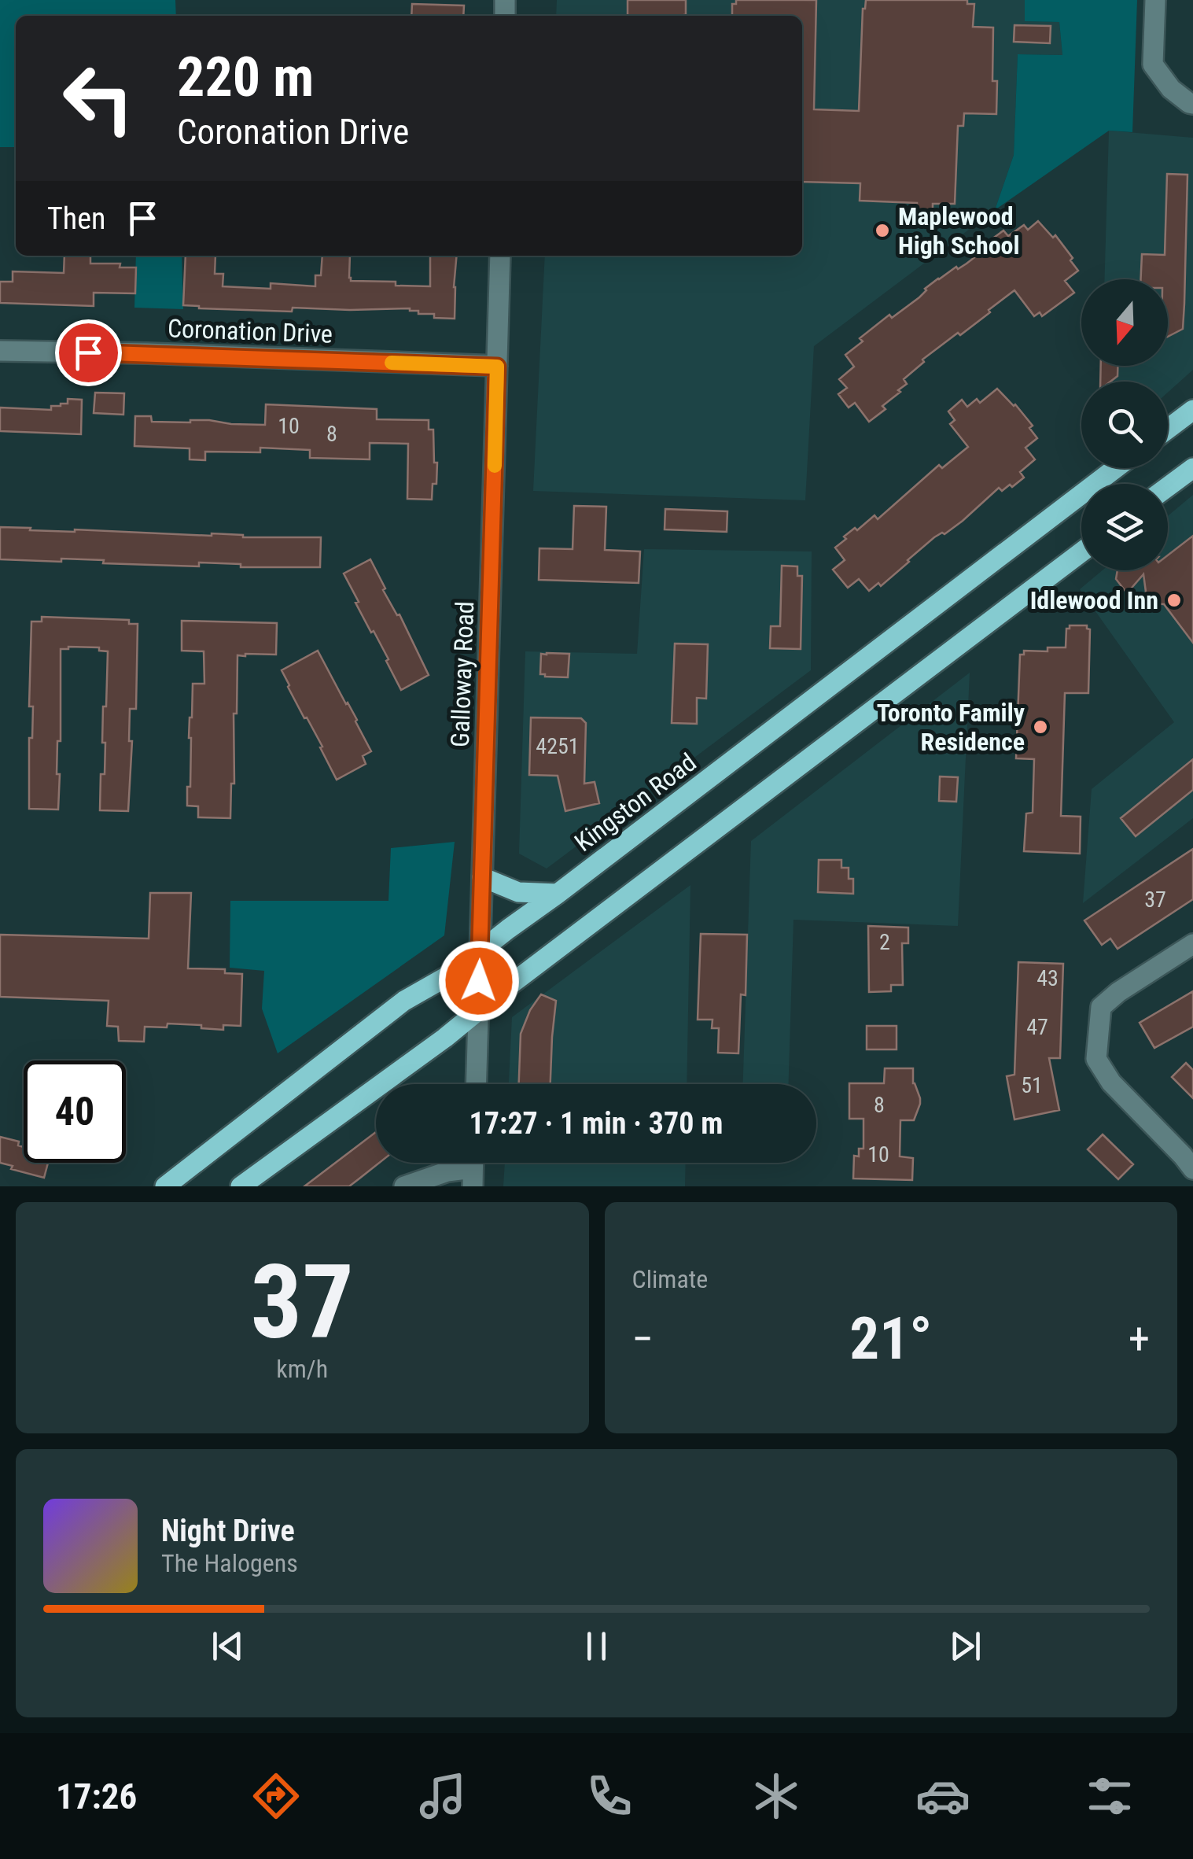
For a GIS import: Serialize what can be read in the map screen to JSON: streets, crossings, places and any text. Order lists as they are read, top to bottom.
{
  "streets": {
    "main road": ["Kingston Road"],
    "street": ["Coronation Drive", "Galloway Road"]
  },
  "crossings": [
    ["Coronation Drive", "Galloway Road"],
    ["Galloway Road", "Kingston Road"]
  ],
  "places": ["Maplewood High School", "Idlewood Inn", "Toronto Family Residence"],
  "house_numbers": [
    "10",
    "8",
    "4251",
    "37",
    "2",
    "43",
    "47",
    "51",
    "8",
    "10"
  ],
  "north": "bottom",
  "page": {
    "turn": ["220 m", "Coronation Drive"],
    "then": "Then",
    "limit": "40",
    "trip": "17:27 · 1 min · 370 m",
    "tile": [
      ["37", "km/h"],
      "Climate"
    ],
    "heat": ["−", "21°", "+"],
    "song": ["Night Drive", "The Halogens"],
    "tabs": "17:26"
  }
}
